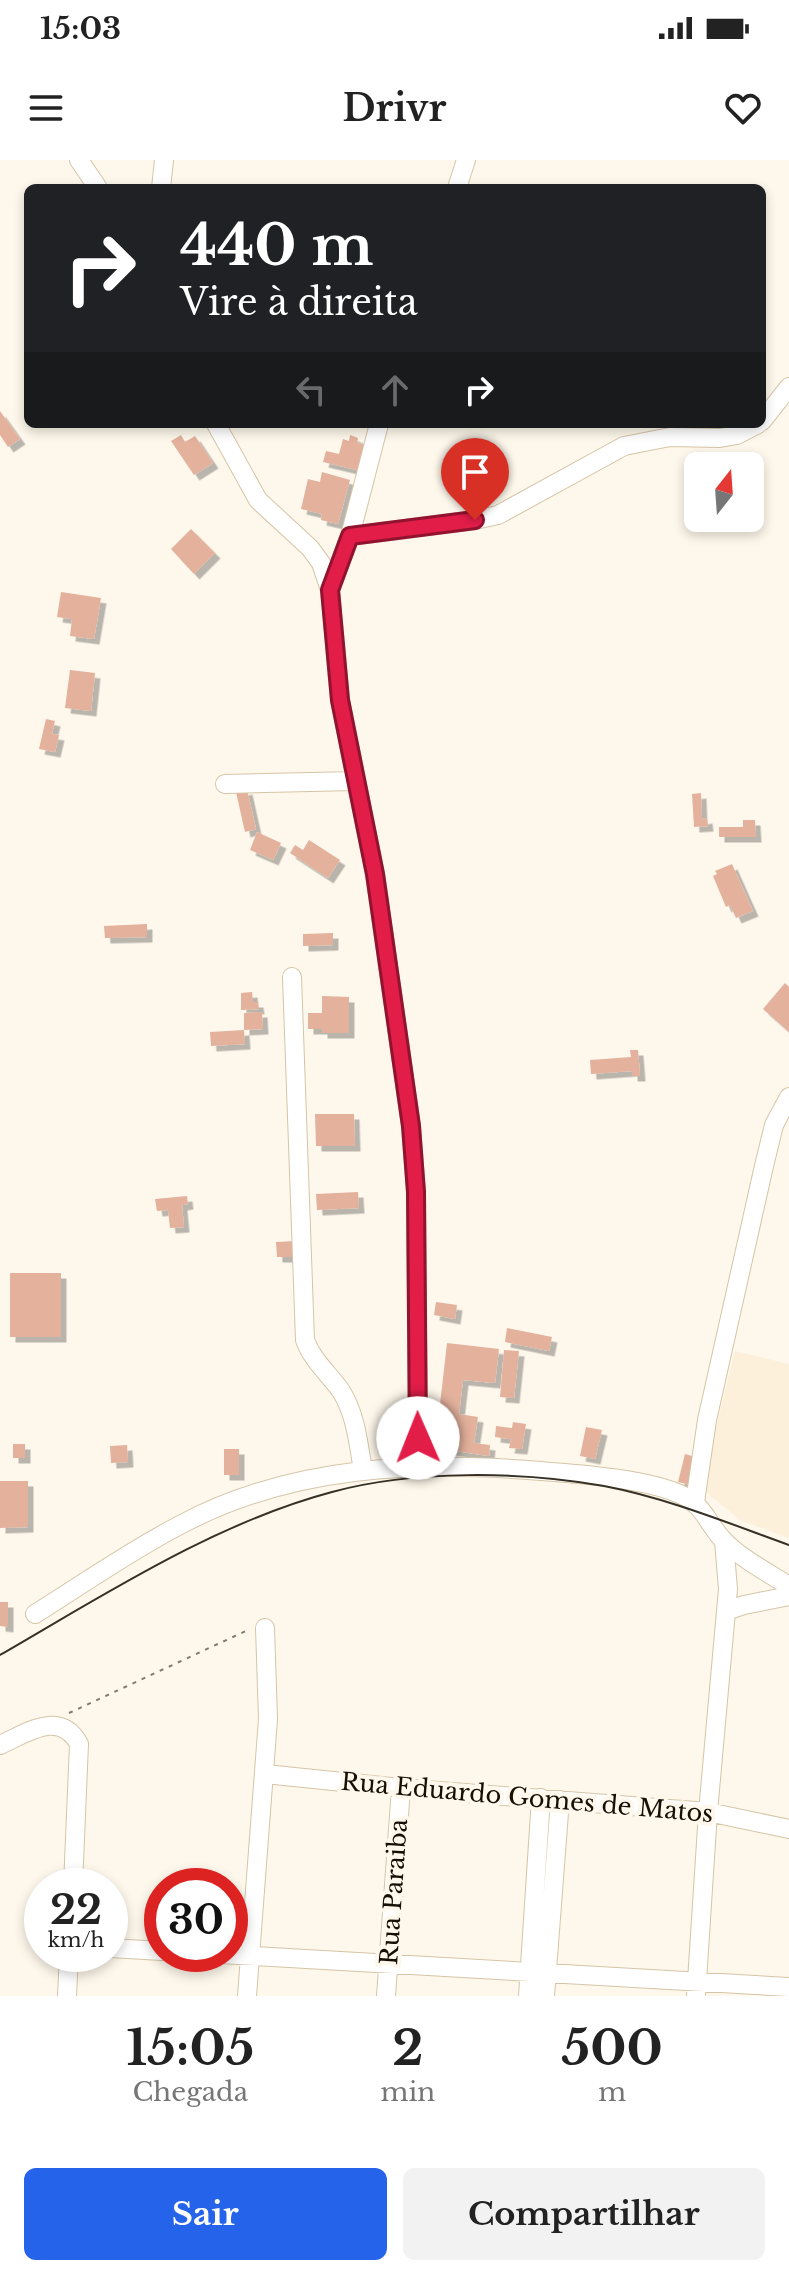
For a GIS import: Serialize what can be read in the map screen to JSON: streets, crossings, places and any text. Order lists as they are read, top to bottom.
{
  "streets": {
    "street": ["Rua Eduardo Gomes de Matos", "Rua Paraiba"]
  },
  "crossings": [
    ["Rua Eduardo Gomes de Matos", "Rua Paraiba"]
  ],
  "north": "top",
  "page": {
    "status": "15:03",
    "header": "Drivr",
    "turn": ["440 m", "Vire à direita"],
    "speed": "22 km/h",
    "limit": "30",
    "eta": [
      "15:05",
      "Chegada",
      "2",
      "min",
      "500",
      "m"
    ],
    "buttons": ["Sair", "Compartilhar"]
  }
}
